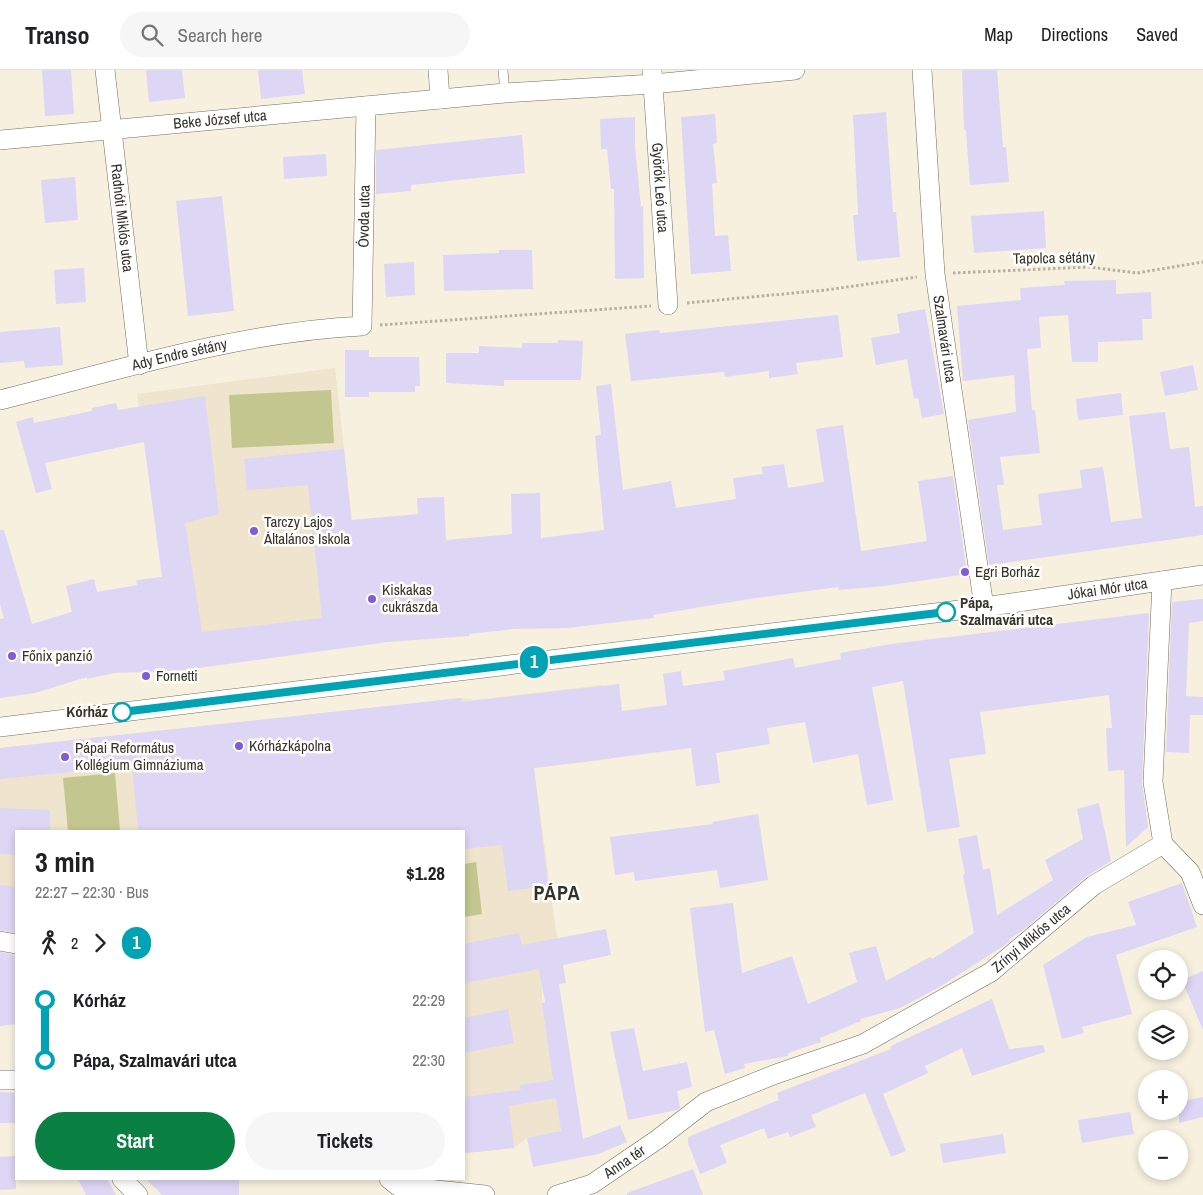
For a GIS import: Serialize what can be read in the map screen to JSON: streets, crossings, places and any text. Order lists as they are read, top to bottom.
{
  "streets": {
    "street": [
      "Beke József utca",
      "Györök Leó utca",
      "Óvoda utca",
      "Radnóti Miklós utca",
      "Szalmavári utca",
      "Ady Endre sétány",
      "Jókai Mór utca",
      "Zrínyi Miklós utca",
      "Anna tér"
    ],
    "path": ["Tapolca sétány"]
  },
  "crossings": [
    ["Beke József utca", "Györök Leó utca"],
    ["Beke József utca", "Óvoda utca"],
    ["Beke József utca", "Radnóti Miklós utca"],
    ["Óvoda utca", "Ady Endre sétány"],
    ["Radnóti Miklós utca", "Ady Endre sétány"],
    ["Tapolca sétány", "Szalmavári utca"],
    ["Szalmavári utca", "Jókai Mór utca"],
    ["Zrínyi Miklós utca", "Anna tér"]
  ],
  "districts": ["PÁPA"],
  "places": [
    "Tarczy Lajos Általános Iskola",
    "Egri Borház",
    "Kiskakas cukrászda",
    "Pápa, Szalmavári utca",
    "Főnix panzió",
    "Fornetti",
    "Kórház",
    "Kórházkápolna",
    "Pápai Református Kollégium Gimnáziuma"
  ],
  "lines": ["bus line 1"],
  "page": {
    "header": "Transo",
    "search": "Search here",
    "nav": ["Map", "Directions", "Saved"],
    "on_map": "1",
    "heading": ["3 min", "22:27 – 22:30 · Bus", "$1.28"],
    "legs": ["2", "1"],
    "map_buttons": ["+", "−"],
    "list": [
      {
        "name": "Kórház",
        "value": "22:29"
      },
      {
        "name": "Pápa, Szalmavári utca",
        "value": "22:30"
      }
    ],
    "buttons": ["Start", "Tickets"]
  }
}
